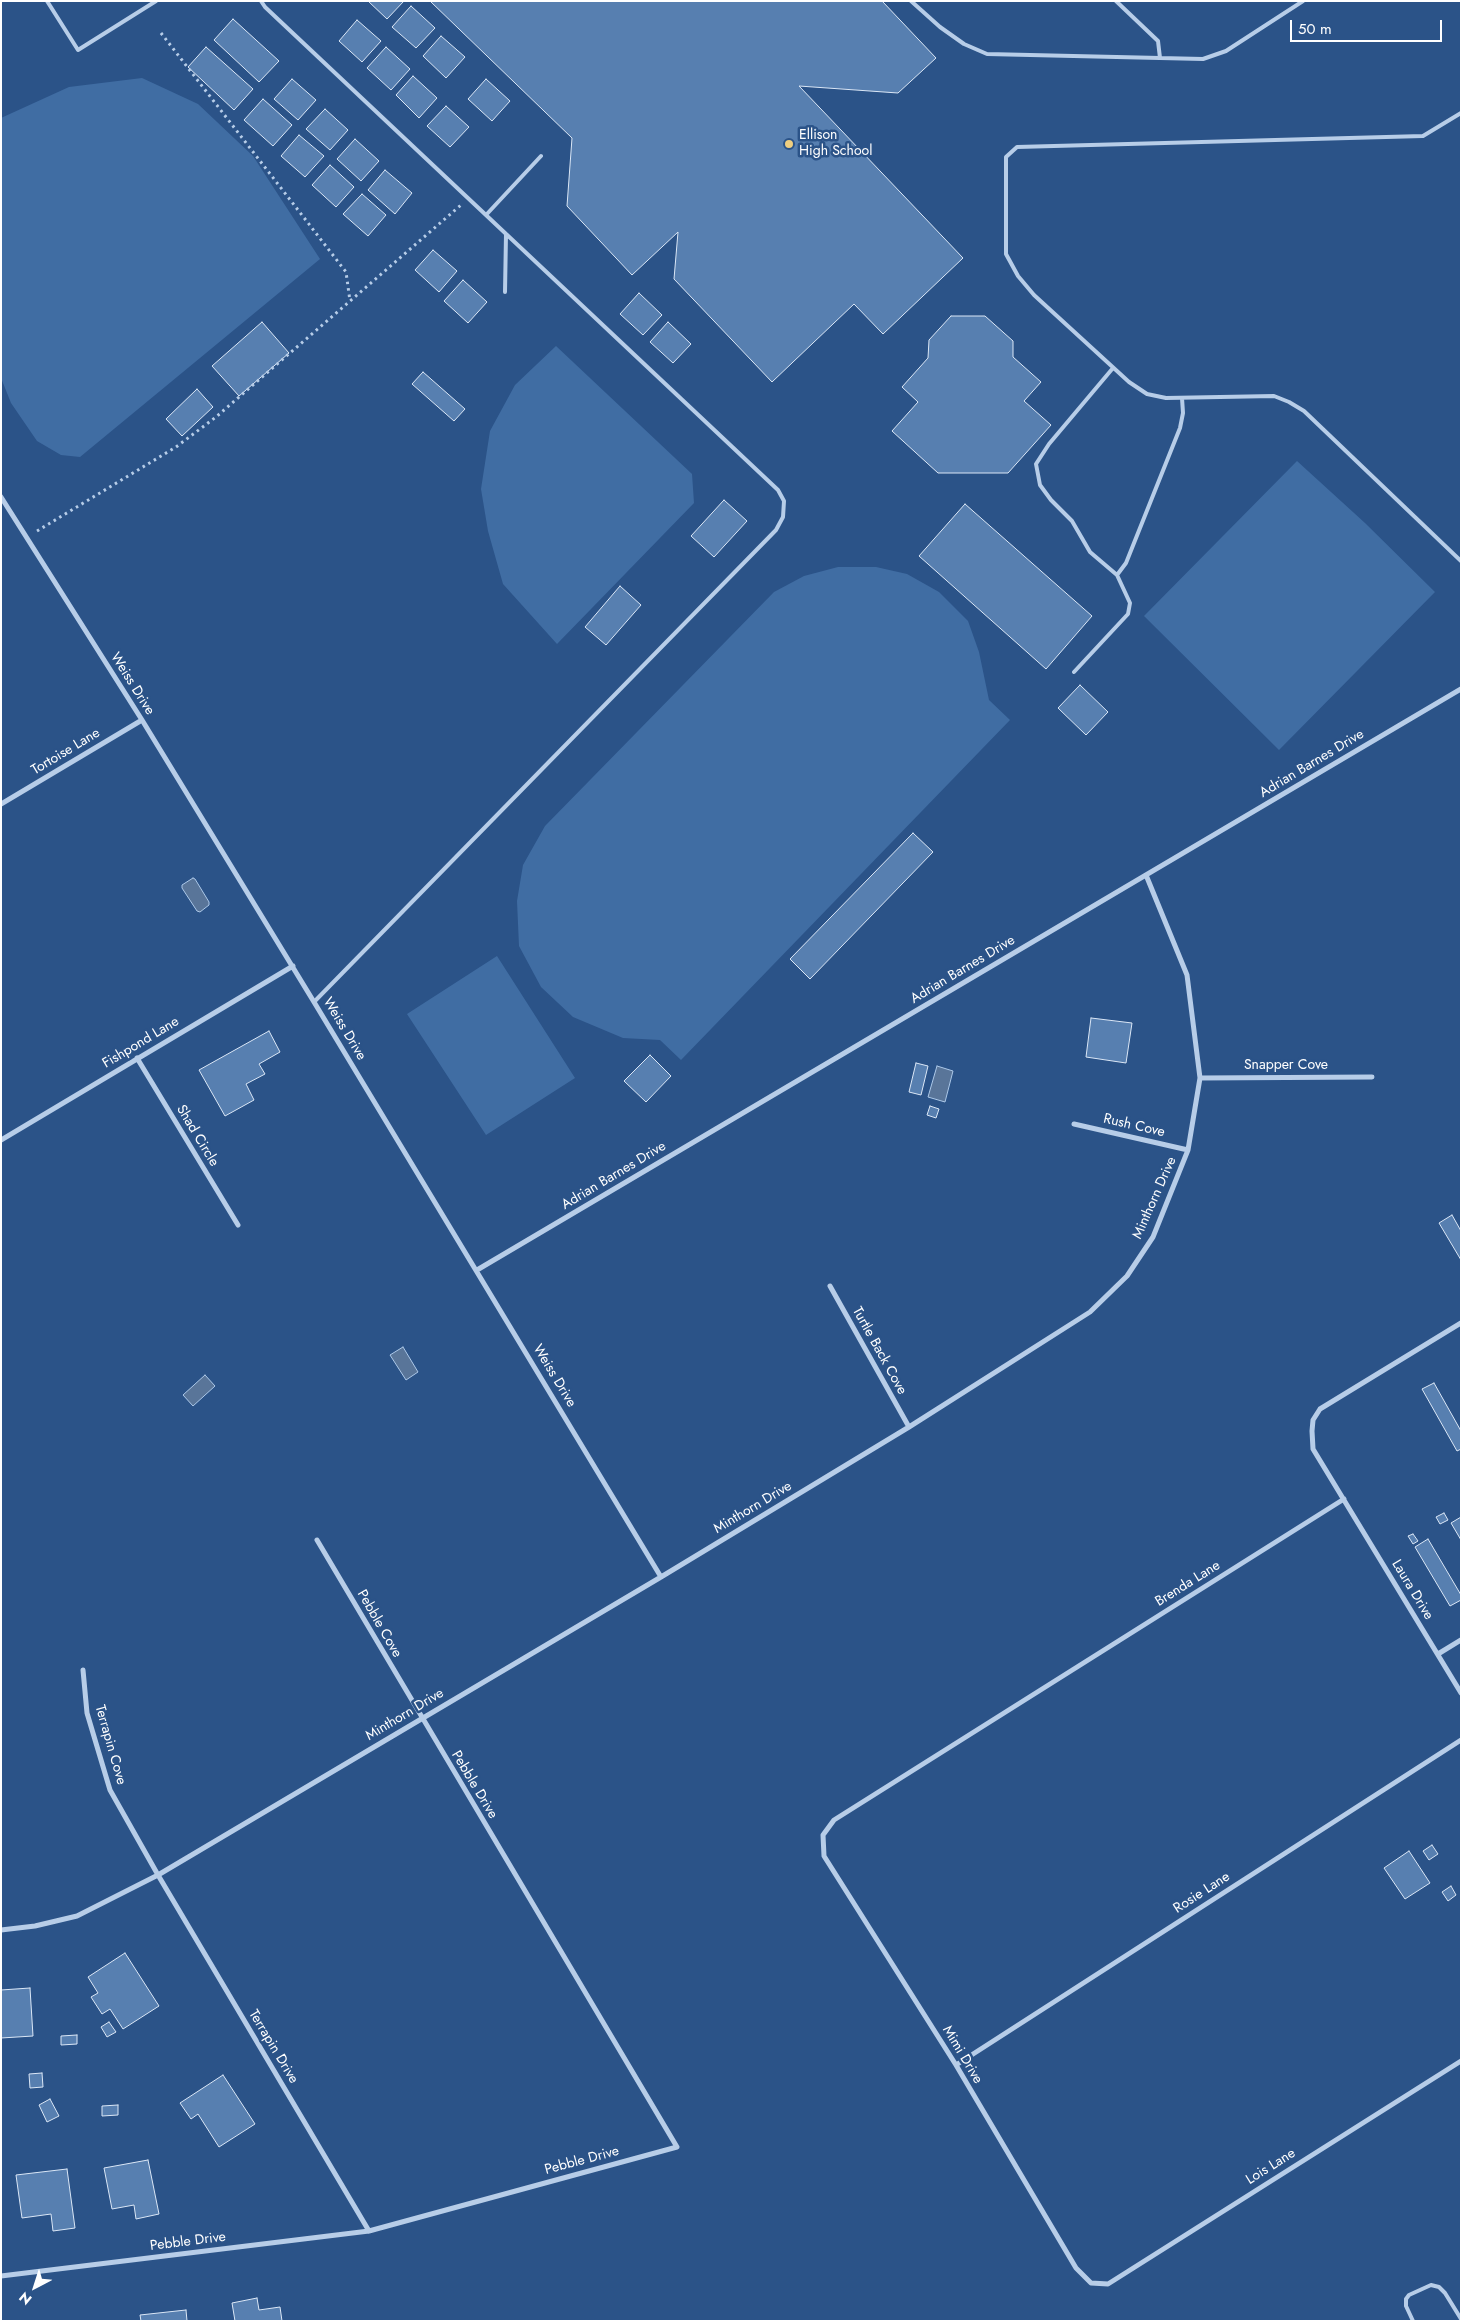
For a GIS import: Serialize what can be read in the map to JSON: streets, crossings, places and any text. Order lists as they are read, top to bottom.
{
  "streets": {
    "street": [
      "Weiss Drive",
      "Tortoise Lane",
      "Adrian Barnes Drive",
      "Fishpond Lane",
      "Snapper Cove",
      "Rush Cove",
      "Shad Circle",
      "Minthorn Drive",
      "Turtle Back Cove",
      "Brenda Lane",
      "Laura Drive",
      "Pebble Cove",
      "Terrapin Cove",
      "Pebble Drive",
      "Rosie Lane",
      "Terrapin Drive",
      "Mimi Drive",
      "Lois Lane"
    ]
  },
  "crossings": [
    ["Weiss Drive", "Tortoise Lane"],
    ["Weiss Drive", "Adrian Barnes Drive"],
    ["Weiss Drive", "Fishpond Lane"],
    ["Weiss Drive", "Minthorn Drive"],
    ["Adrian Barnes Drive", "Minthorn Drive"],
    ["Fishpond Lane", "Shad Circle"],
    ["Snapper Cove", "Minthorn Drive"],
    ["Rush Cove", "Minthorn Drive"],
    ["Minthorn Drive", "Turtle Back Cove"],
    ["Minthorn Drive", "Pebble Cove"],
    ["Minthorn Drive", "Terrapin Cove"],
    ["Minthorn Drive", "Pebble Drive"],
    ["Minthorn Drive", "Terrapin Drive"],
    ["Brenda Lane", "Laura Drive"],
    ["Brenda Lane", "Mimi Drive"],
    ["Pebble Cove", "Pebble Drive"],
    ["Terrapin Cove", "Terrapin Drive"],
    ["Pebble Drive", "Terrapin Drive"],
    ["Rosie Lane", "Mimi Drive"],
    ["Mimi Drive", "Lois Lane"]
  ],
  "places": ["Ellison High School"],
  "scale_bar": "50 m",
  "north": "bottom left"
}
